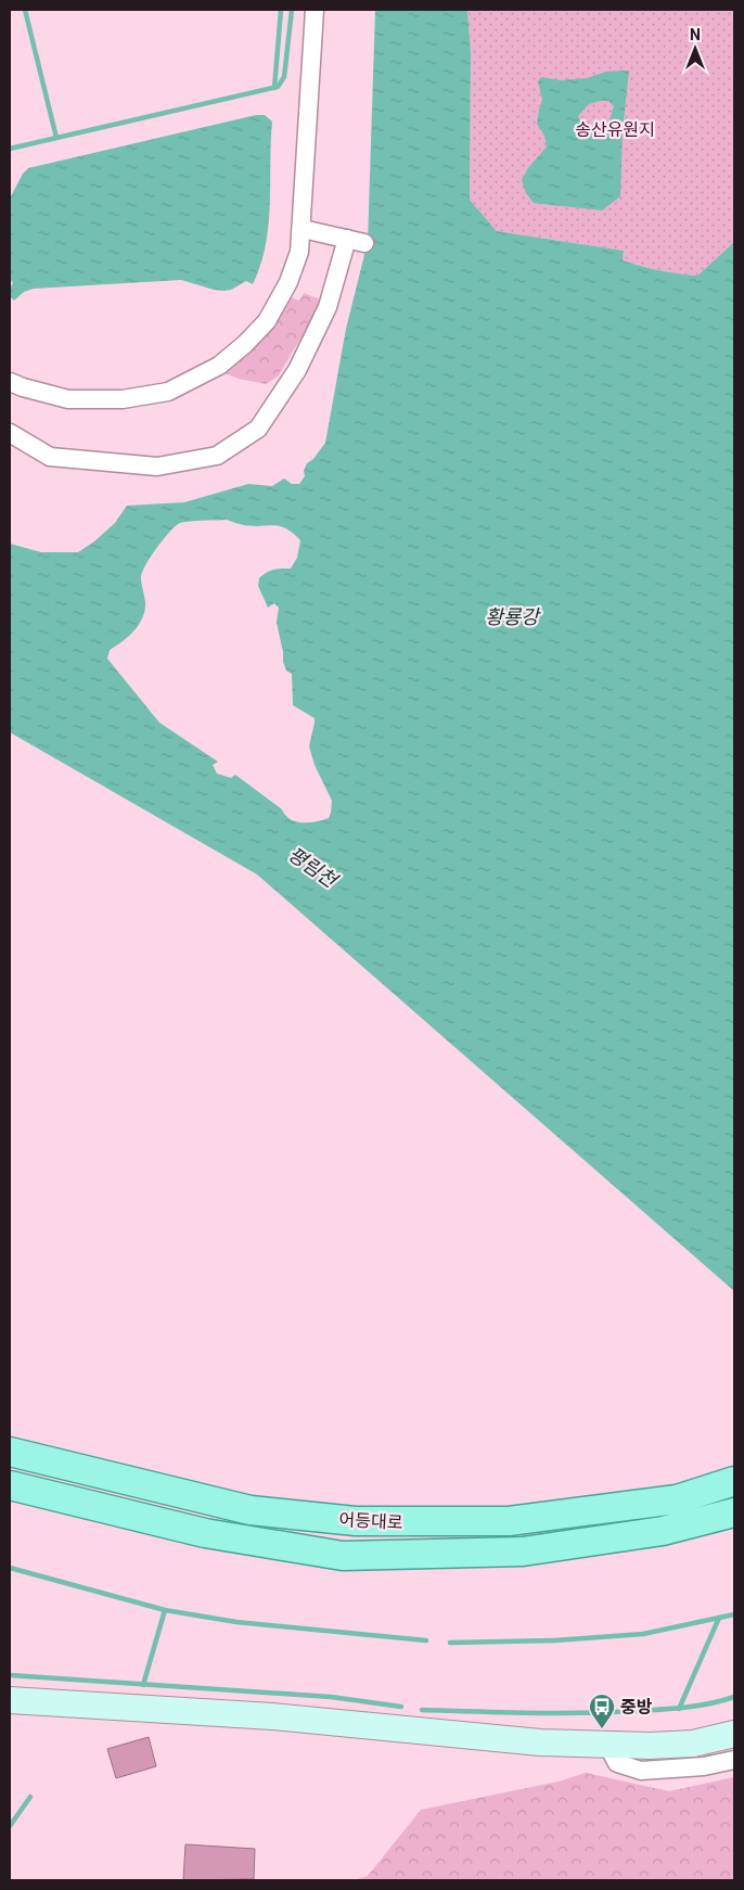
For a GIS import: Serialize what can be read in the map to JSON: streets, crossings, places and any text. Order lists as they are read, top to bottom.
{
  "streets": {
    "main road": ["어등대로"]
  },
  "water": ["황룡강", "평림천"],
  "parks": ["송산유원지"],
  "places": {
    "bus stop": ["중방"]
  },
  "north": "top"
}
